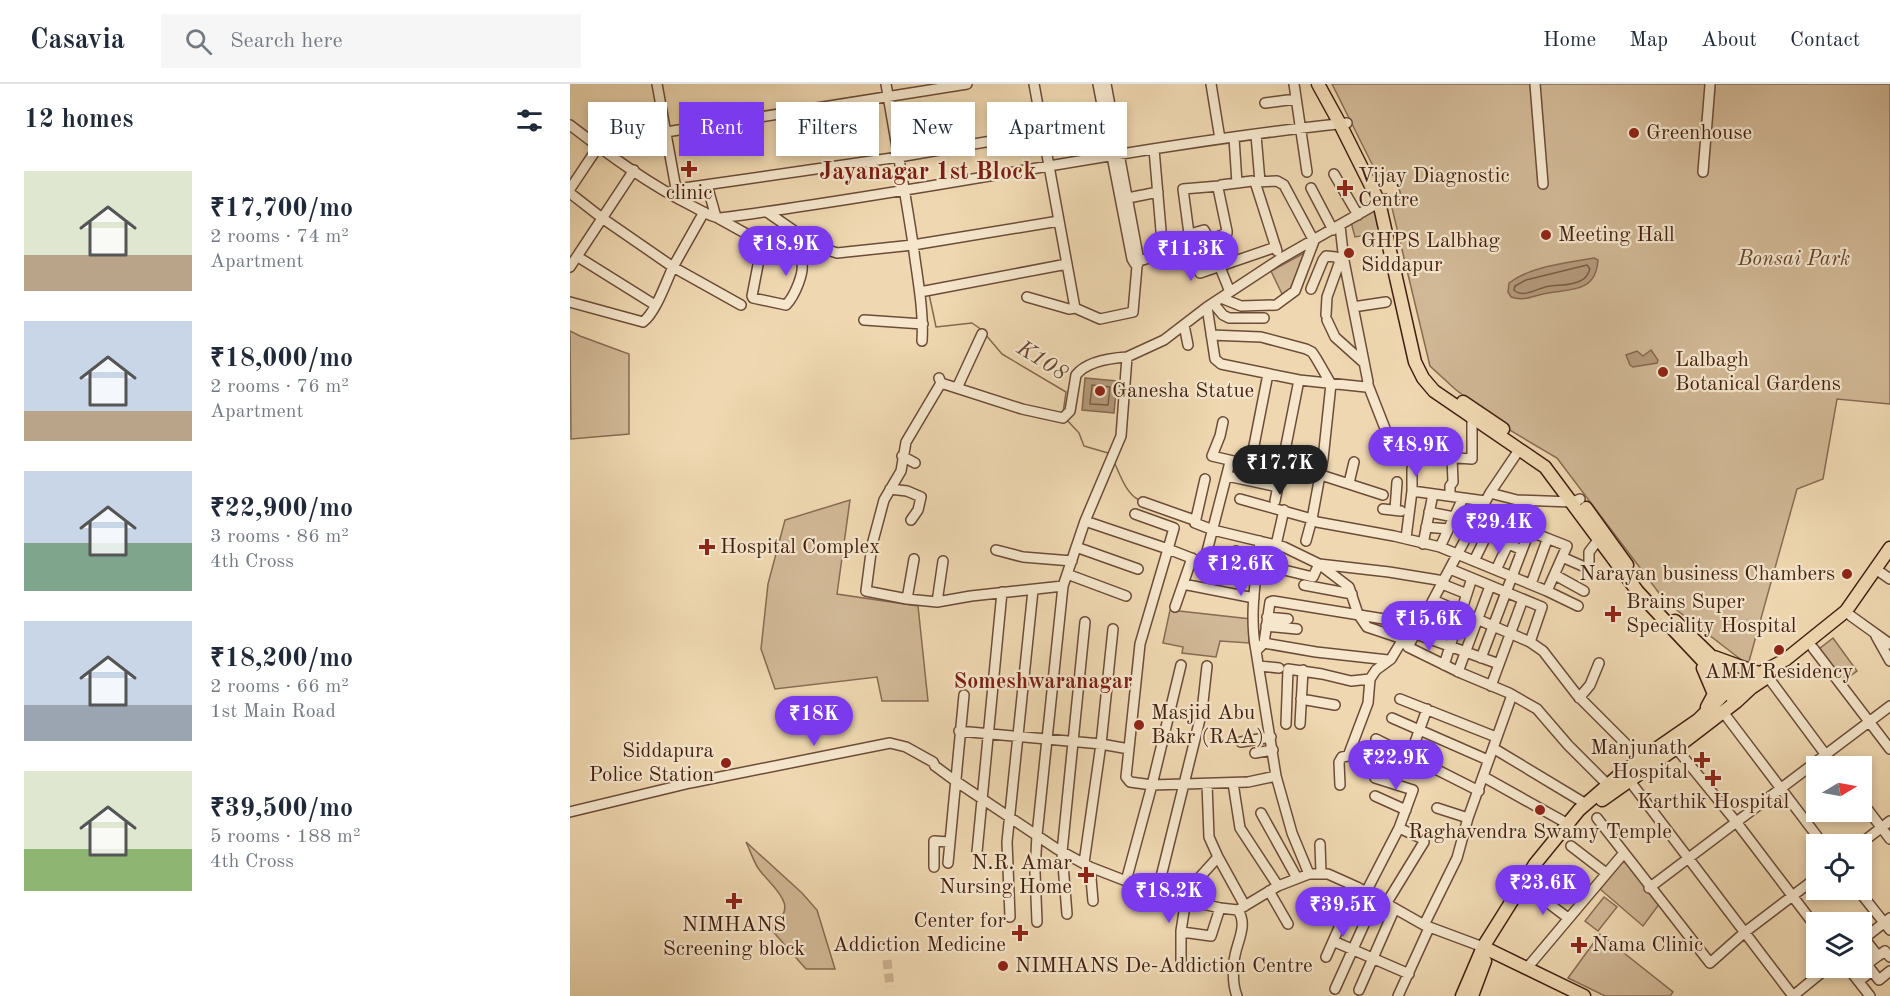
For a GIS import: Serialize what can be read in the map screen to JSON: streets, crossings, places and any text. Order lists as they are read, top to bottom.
{
  "districts": ["Jayanagar 1st Block", "Someshwaranagar"],
  "water": ["K108"],
  "parks": ["Bonsai Park"],
  "places": {
    "other": [
      "Greenhouse",
      "Meeting Hall",
      "GHPS Lalbhag Siddapur",
      "Lalbagh Botanical Gardens",
      "Ganesha Statue",
      "Narayan business Chambers",
      "AMM Residency",
      "Masjid Abu Bakr (RAA)",
      "Siddapura Police Station",
      "Raghavendra Swamy Temple",
      "NIMHANS De-Addiction Centre"
    ],
    "health": [
      "clinic",
      "Vijay Diagnostic Centre",
      "Hospital Complex",
      "Brains Super Speciality Hospital",
      "Manjunath Hospital",
      "Karthik Hospital",
      "N.R. Amar Nursing Home",
      "NIMHANS Screening block",
      "Center for Addiction Medicine",
      "Nama Clinic"
    ]
  },
  "north": "right",
  "page": {
    "header": "Casavia",
    "search": "Search here",
    "nav": [
      "Home",
      "Map",
      "About",
      "Contact"
    ],
    "heading": "12 homes",
    "chip": [
      "Buy",
      "Rent",
      "Filters",
      "New",
      "Apartment"
    ],
    "list": [
      {
        "name": "₹17,700/mo",
        "note": "2 rooms · 74 m² · Apartment"
      },
      {
        "name": "₹18,000/mo",
        "note": "2 rooms · 76 m² · Apartment"
      },
      {
        "name": "₹22,900/mo",
        "note": "3 rooms · 86 m² · 4th Cross"
      },
      {
        "name": "₹18,200/mo",
        "note": "2 rooms · 66 m² · 1st Main Road"
      },
      {
        "name": "₹39,500/mo",
        "note": "5 rooms · 188 m² · 4th Cross"
      }
    ],
    "price": [
      "₹18.9K",
      "₹11.3K",
      "₹48.9K",
      "₹17.7K",
      "₹29.4K",
      "₹12.6K",
      "₹15.6K",
      "₹18K",
      "₹22.9K",
      "₹23.6K",
      "₹18.2K",
      "₹39.5K"
    ]
  }
}
